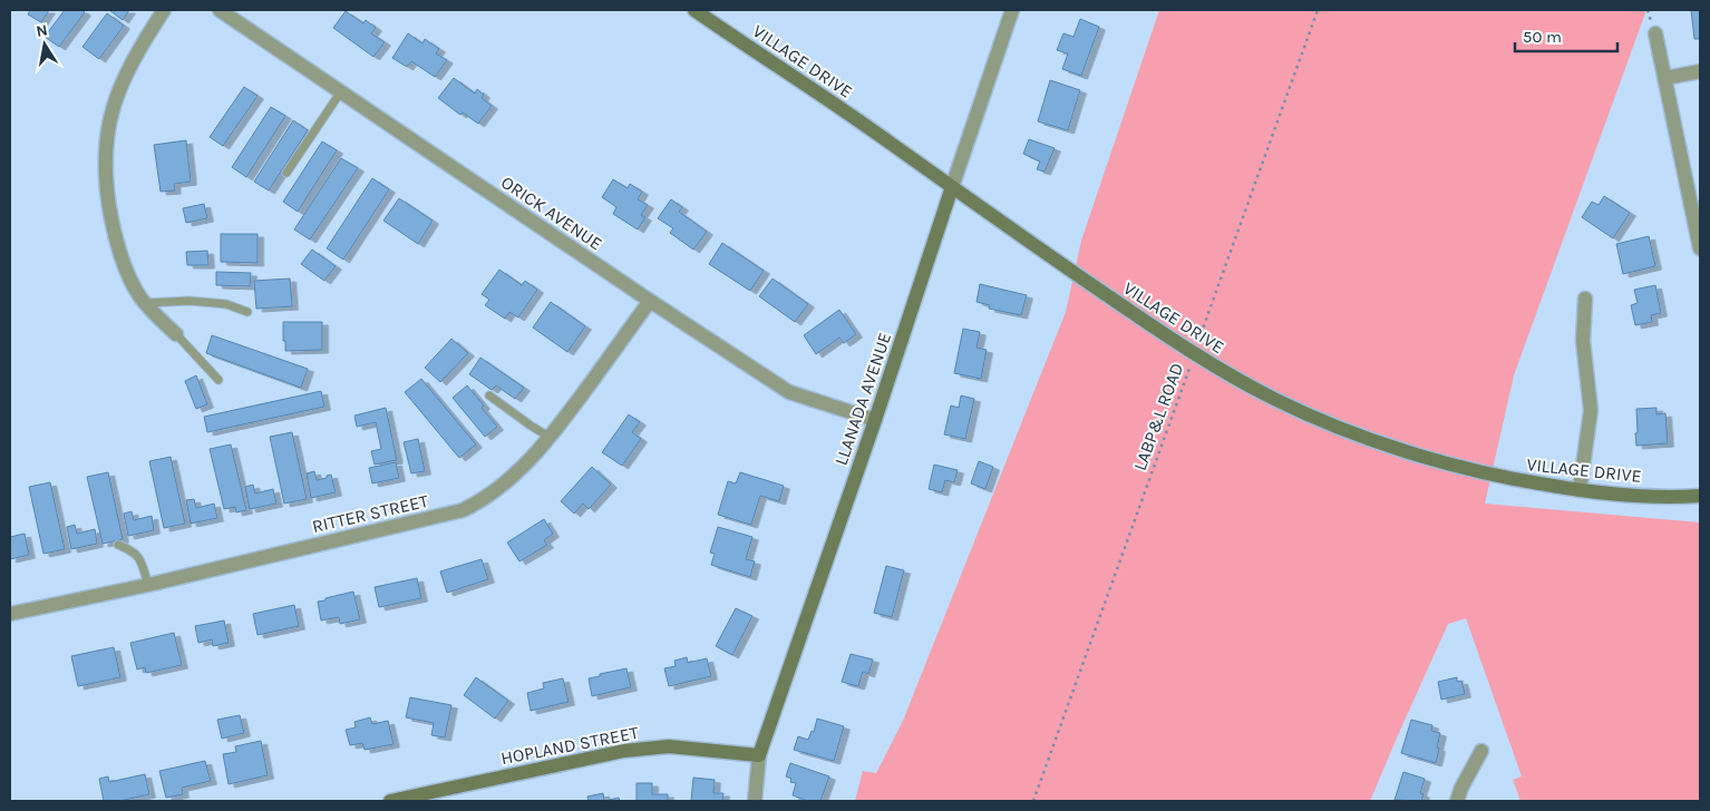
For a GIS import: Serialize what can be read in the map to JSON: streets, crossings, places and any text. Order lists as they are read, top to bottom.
{
  "streets": {
    "main road": ["VILLAGE DRIVE", "LLANADA AVENUE", "HOPLAND STREET"],
    "street": ["ORICK AVENUE", "RITTER STREET"],
    "path": ["LABP&L ROAD"]
  },
  "crossings": [
    ["VILLAGE DRIVE", "LLANADA AVENUE"],
    ["VILLAGE DRIVE", "LABP&L ROAD"],
    ["ORICK AVENUE", "LLANADA AVENUE"],
    ["ORICK AVENUE", "RITTER STREET"],
    ["LLANADA AVENUE", "HOPLAND STREET"]
  ],
  "scale_bar": "50 m",
  "north": "top"
}
